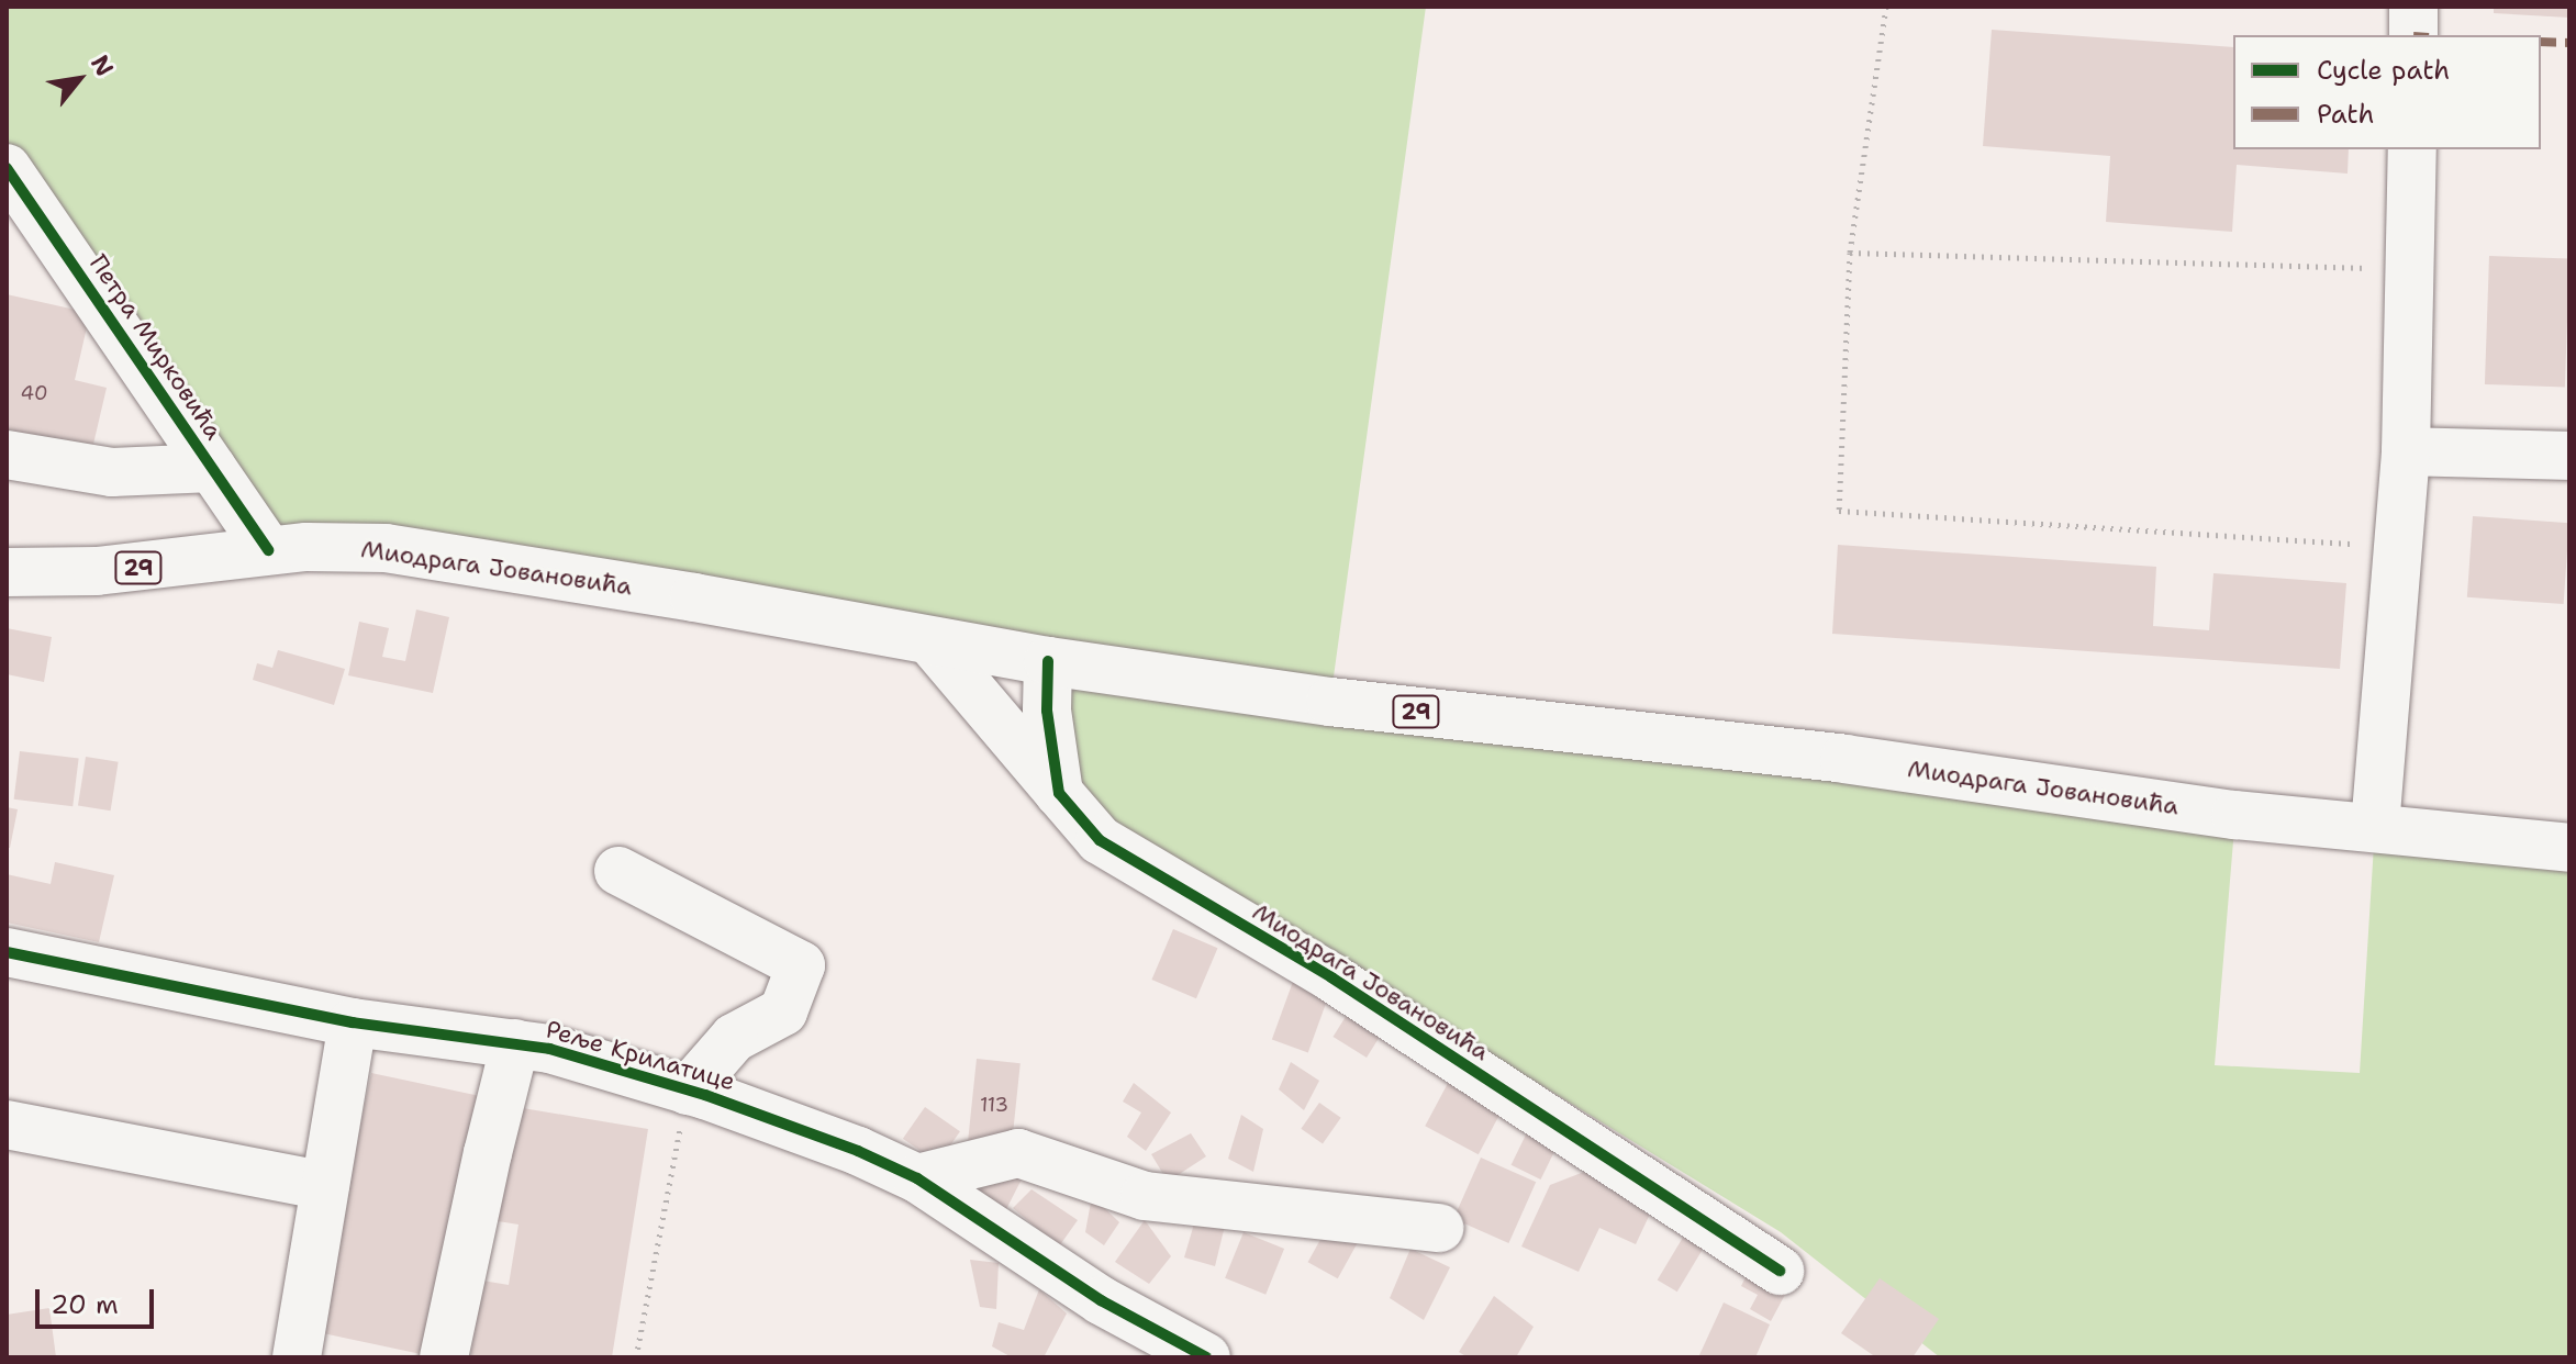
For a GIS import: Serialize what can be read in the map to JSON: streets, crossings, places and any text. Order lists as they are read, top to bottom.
{
  "streets": {
    "street": [
      "Петра Мирковића",
      "29",
      "Миодрага Јовановића",
      "Реље Крилатице"
    ]
  },
  "crossings": [
    ["Петра Мирковића", "Миодрага Јовановића"]
  ],
  "house_numbers": ["40", "113"],
  "legend": ["Cycle path", "Path"],
  "scale_bar": "20 m",
  "north": "top right"
}
